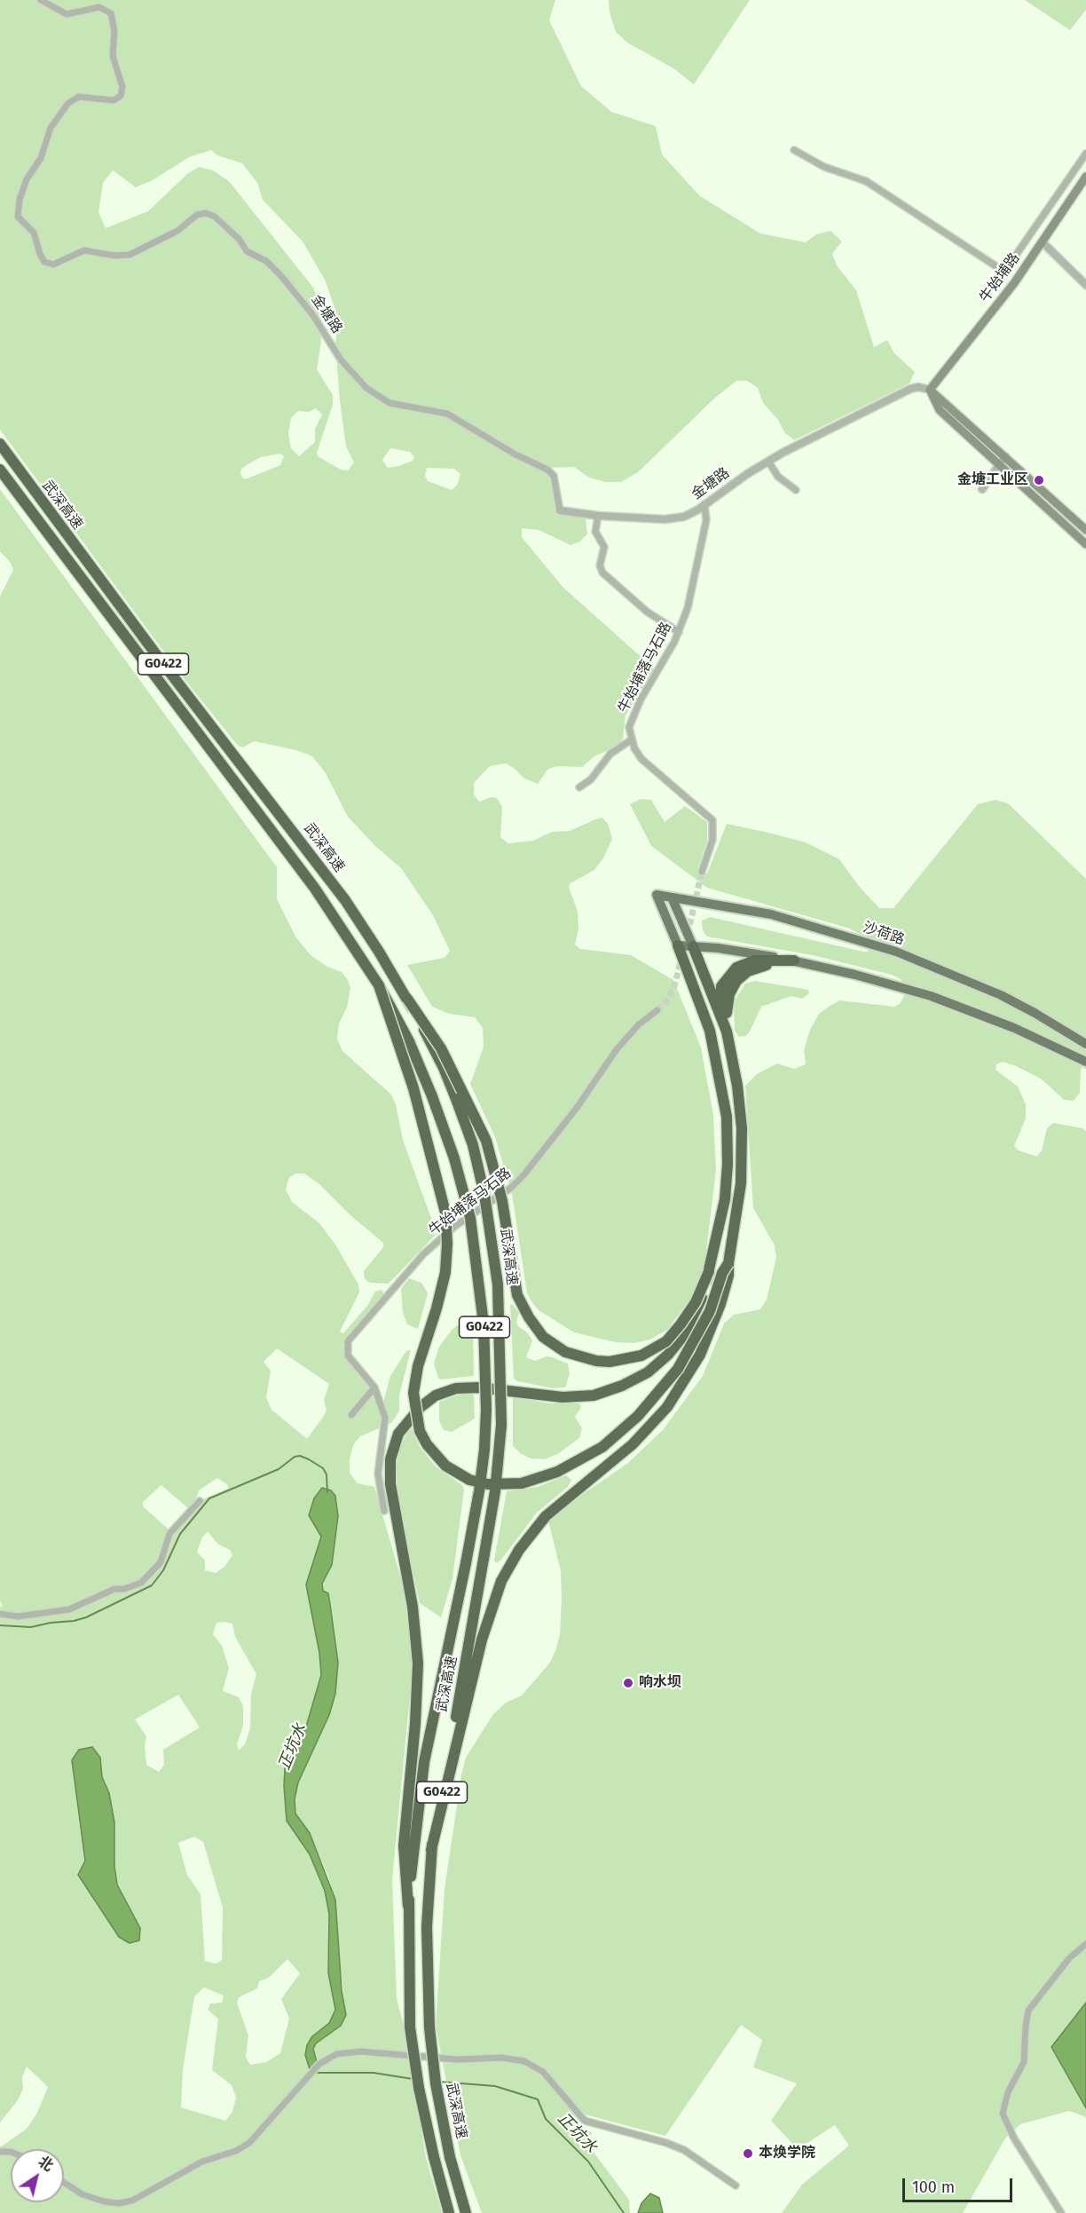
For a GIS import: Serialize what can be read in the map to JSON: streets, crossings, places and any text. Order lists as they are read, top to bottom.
{
  "streets": {
    "highway": ["武深高速", "G0422"],
    "main road": ["牛始埔路", "沙荷路"],
    "street": ["金塘路", "牛始埔落马石路"]
  },
  "crossings": [
    ["牛始埔路", "金塘路"],
    ["金塘路", "牛始埔落马石路"]
  ],
  "water": ["正坑水"],
  "places": ["金塘工业区", "响水坝", "本焕学院"],
  "scale_bar": "100 m",
  "north": "top right"
}
